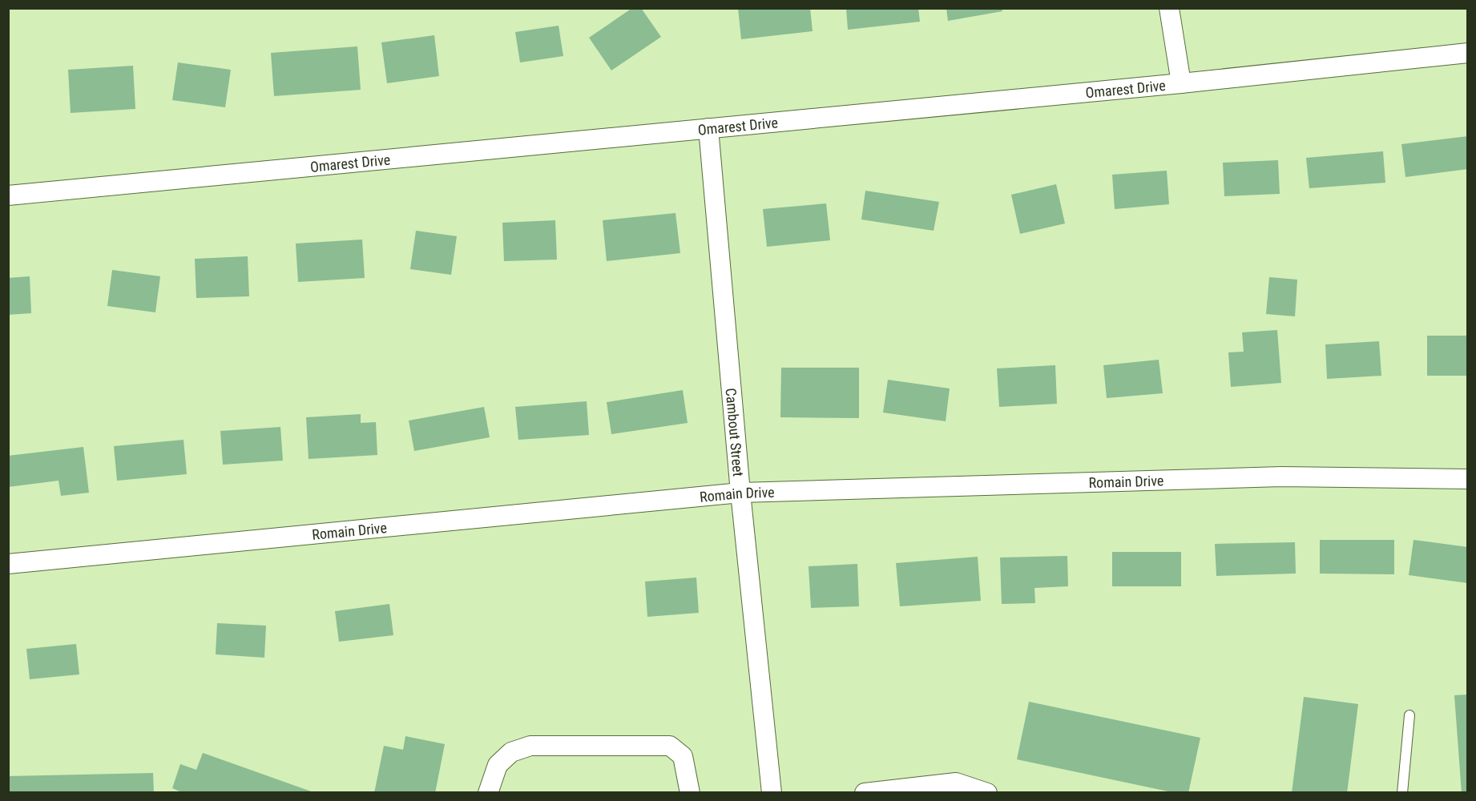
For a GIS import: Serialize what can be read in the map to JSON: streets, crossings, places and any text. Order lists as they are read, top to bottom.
{
  "streets": {
    "street": ["Omarest Drive", "Cambout Street", "Romain Drive"]
  },
  "crossings": [
    ["Omarest Drive", "Cambout Street"],
    ["Cambout Street", "Romain Drive"]
  ]
}
